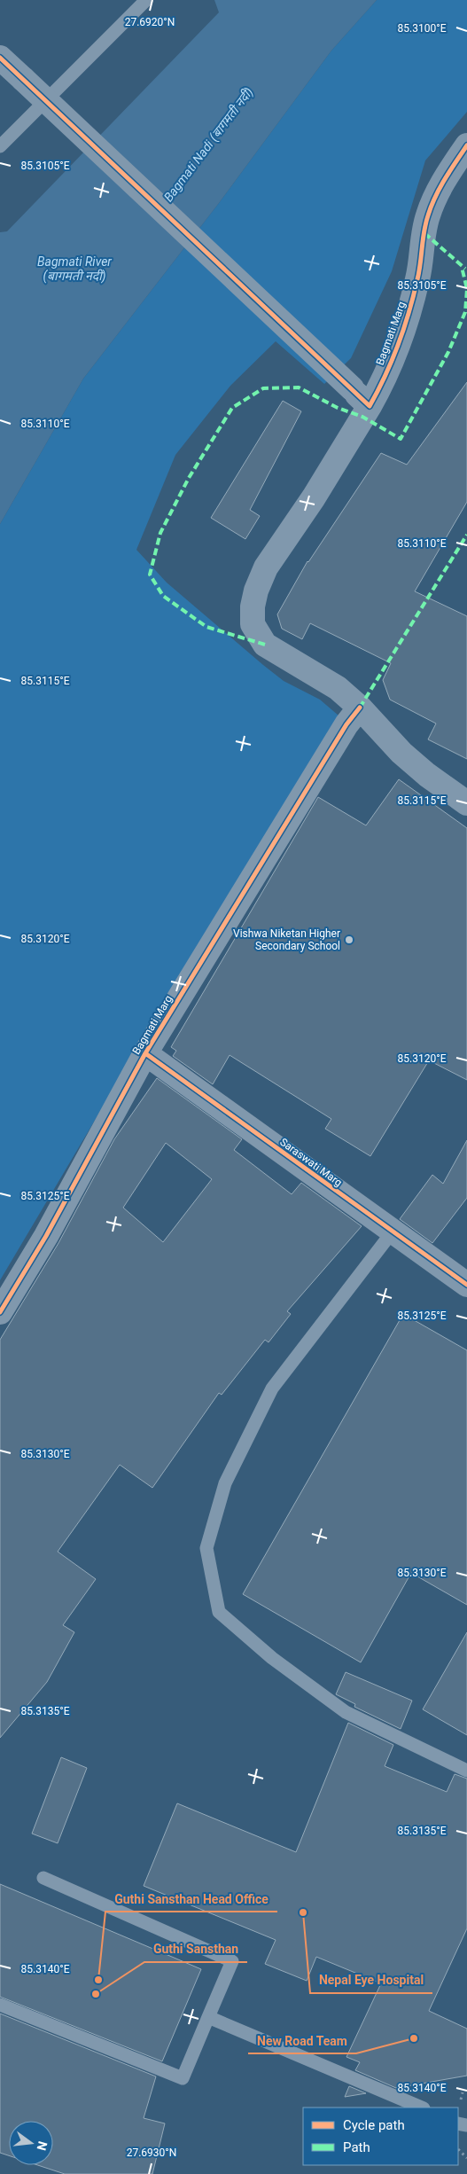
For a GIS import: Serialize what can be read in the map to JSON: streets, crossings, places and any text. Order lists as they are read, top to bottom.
{
  "streets": {
    "street": ["Bagmati Marg", "Saraswati Marg"]
  },
  "crossings": [
    ["Bagmati Marg", "Saraswati Marg"]
  ],
  "water": ["Bagmati Nadi (बागमती नदी)", "Bagmati River (बागमती नदी)"],
  "places": [
    "Vishwa Niketan Higher Secondary School",
    "Nepal Eye Hospital",
    "Guthi Sansthan Head Office",
    "Guthi Sansthan",
    "New Road Team"
  ],
  "legend": ["Cycle path", "Path"],
  "north": "right",
  "coordinates": [
    "27.6920°N",
    "85.3100°E",
    "85.3105°E",
    "85.3110°E",
    "85.3115°E",
    "85.3120°E",
    "85.3125°E",
    "85.3130°E",
    "85.3135°E",
    "85.3140°E",
    "27.6930°N"
  ]
}
